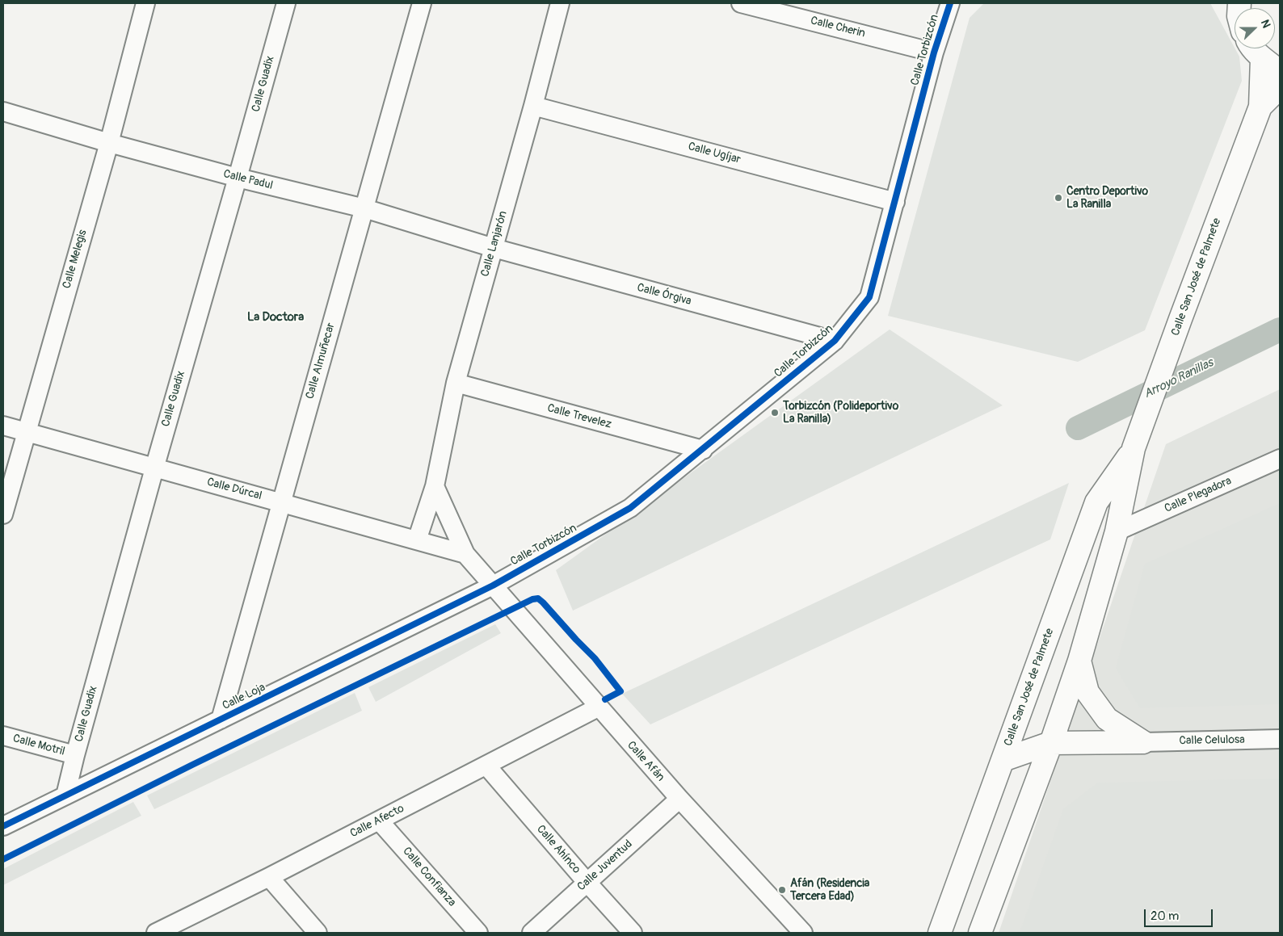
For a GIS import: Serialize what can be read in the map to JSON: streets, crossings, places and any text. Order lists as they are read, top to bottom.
{
  "streets": {
    "street": [
      "Calle Cherin",
      "Calle Torbizcón",
      "Calle Guadix",
      "Calle Ugíjar",
      "Calle Padul",
      "Calle Lanjarón",
      "Calle Melegis",
      "Calle San José de Palmete",
      "Calle Órgiva",
      "Calle Almuñecar",
      "Calle Trevelez",
      "Calle Dúrcal",
      "Calle Plegadora",
      "Calle Loja",
      "Calle Celulosa",
      "Calle Motril",
      "Calle Afán",
      "Calle Afecto",
      "Calle Ahínco",
      "Calle Juventud",
      "Calle Confianza"
    ]
  },
  "crossings": [
    ["Calle Cherin", "Calle Torbizcón"],
    ["Calle Torbizcón", "Calle Ugíjar"],
    ["Calle Torbizcón", "Calle Órgiva"],
    ["Calle Torbizcón", "Calle Trevelez"],
    ["Calle Torbizcón", "Calle Loja"],
    ["Calle Torbizcón", "Calle Afán"],
    ["Calle Guadix", "Calle Padul"],
    ["Calle Guadix", "Calle Dúrcal"],
    ["Calle Guadix", "Calle Loja"],
    ["Calle Guadix", "Calle Motril"],
    ["Calle Ugíjar", "Calle Lanjarón"],
    ["Calle Padul", "Calle Lanjarón"],
    ["Calle Padul", "Calle Melegis"],
    ["Calle Padul", "Calle Órgiva"],
    ["Calle Padul", "Calle Almuñecar"],
    ["Calle Lanjarón", "Calle Órgiva"],
    ["Calle Lanjarón", "Calle Trevelez"],
    ["Calle Lanjarón", "Calle Dúrcal"],
    ["Calle Melegis", "Calle Dúrcal"],
    ["Calle San José de Palmete", "Calle Plegadora"],
    ["Calle Almuñecar", "Calle Dúrcal"],
    ["Calle Almuñecar", "Calle Loja"],
    ["Calle Loja", "Calle Afán"],
    ["Calle Afán", "Calle Afecto"],
    ["Calle Afán", "Calle Juventud"],
    ["Calle Afecto", "Calle Ahínco"],
    ["Calle Afecto", "Calle Confianza"],
    ["Calle Ahínco", "Calle Juventud"]
  ],
  "districts": ["La Doctora"],
  "water": ["Arroyo Ranillas"],
  "places": ["Centro Deportivo La Ranilla", "Torbizcón (Polideportivo La Ranilla)", "Afán (Residencia Tercera Edad)"],
  "scale_bar": "20 m",
  "north": "right"
}
